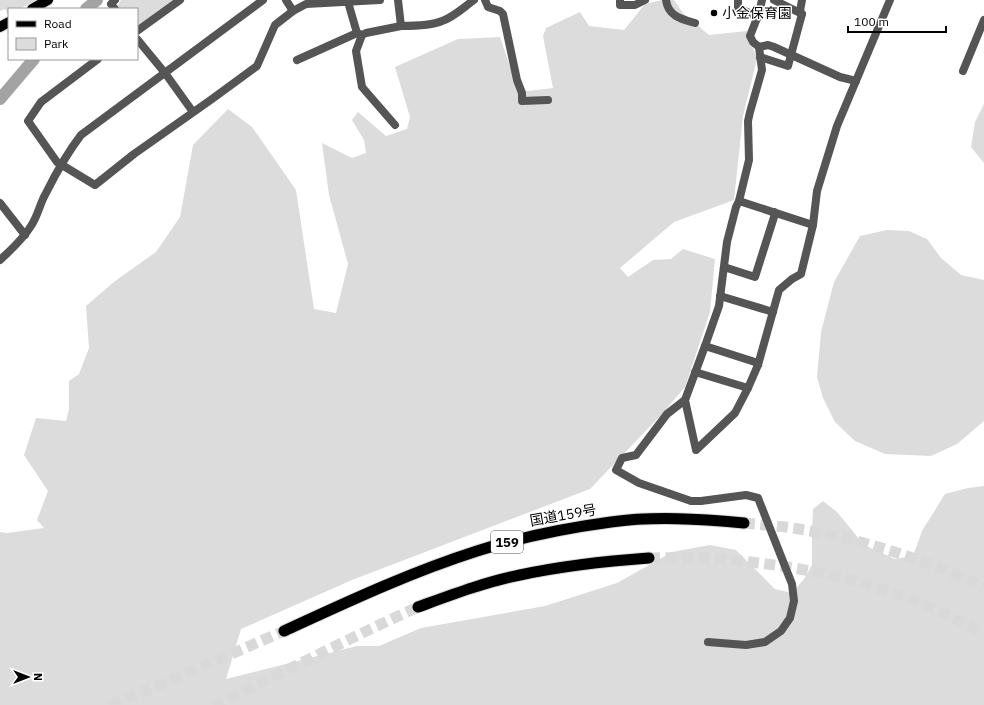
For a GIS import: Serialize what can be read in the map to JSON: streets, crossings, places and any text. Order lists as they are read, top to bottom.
{
  "streets": {
    "highway": ["国道159号", "159"]
  },
  "places": ["小金保育園"],
  "legend": ["Road", "Park"],
  "scale_bar": "100 m",
  "north": "right"
}
